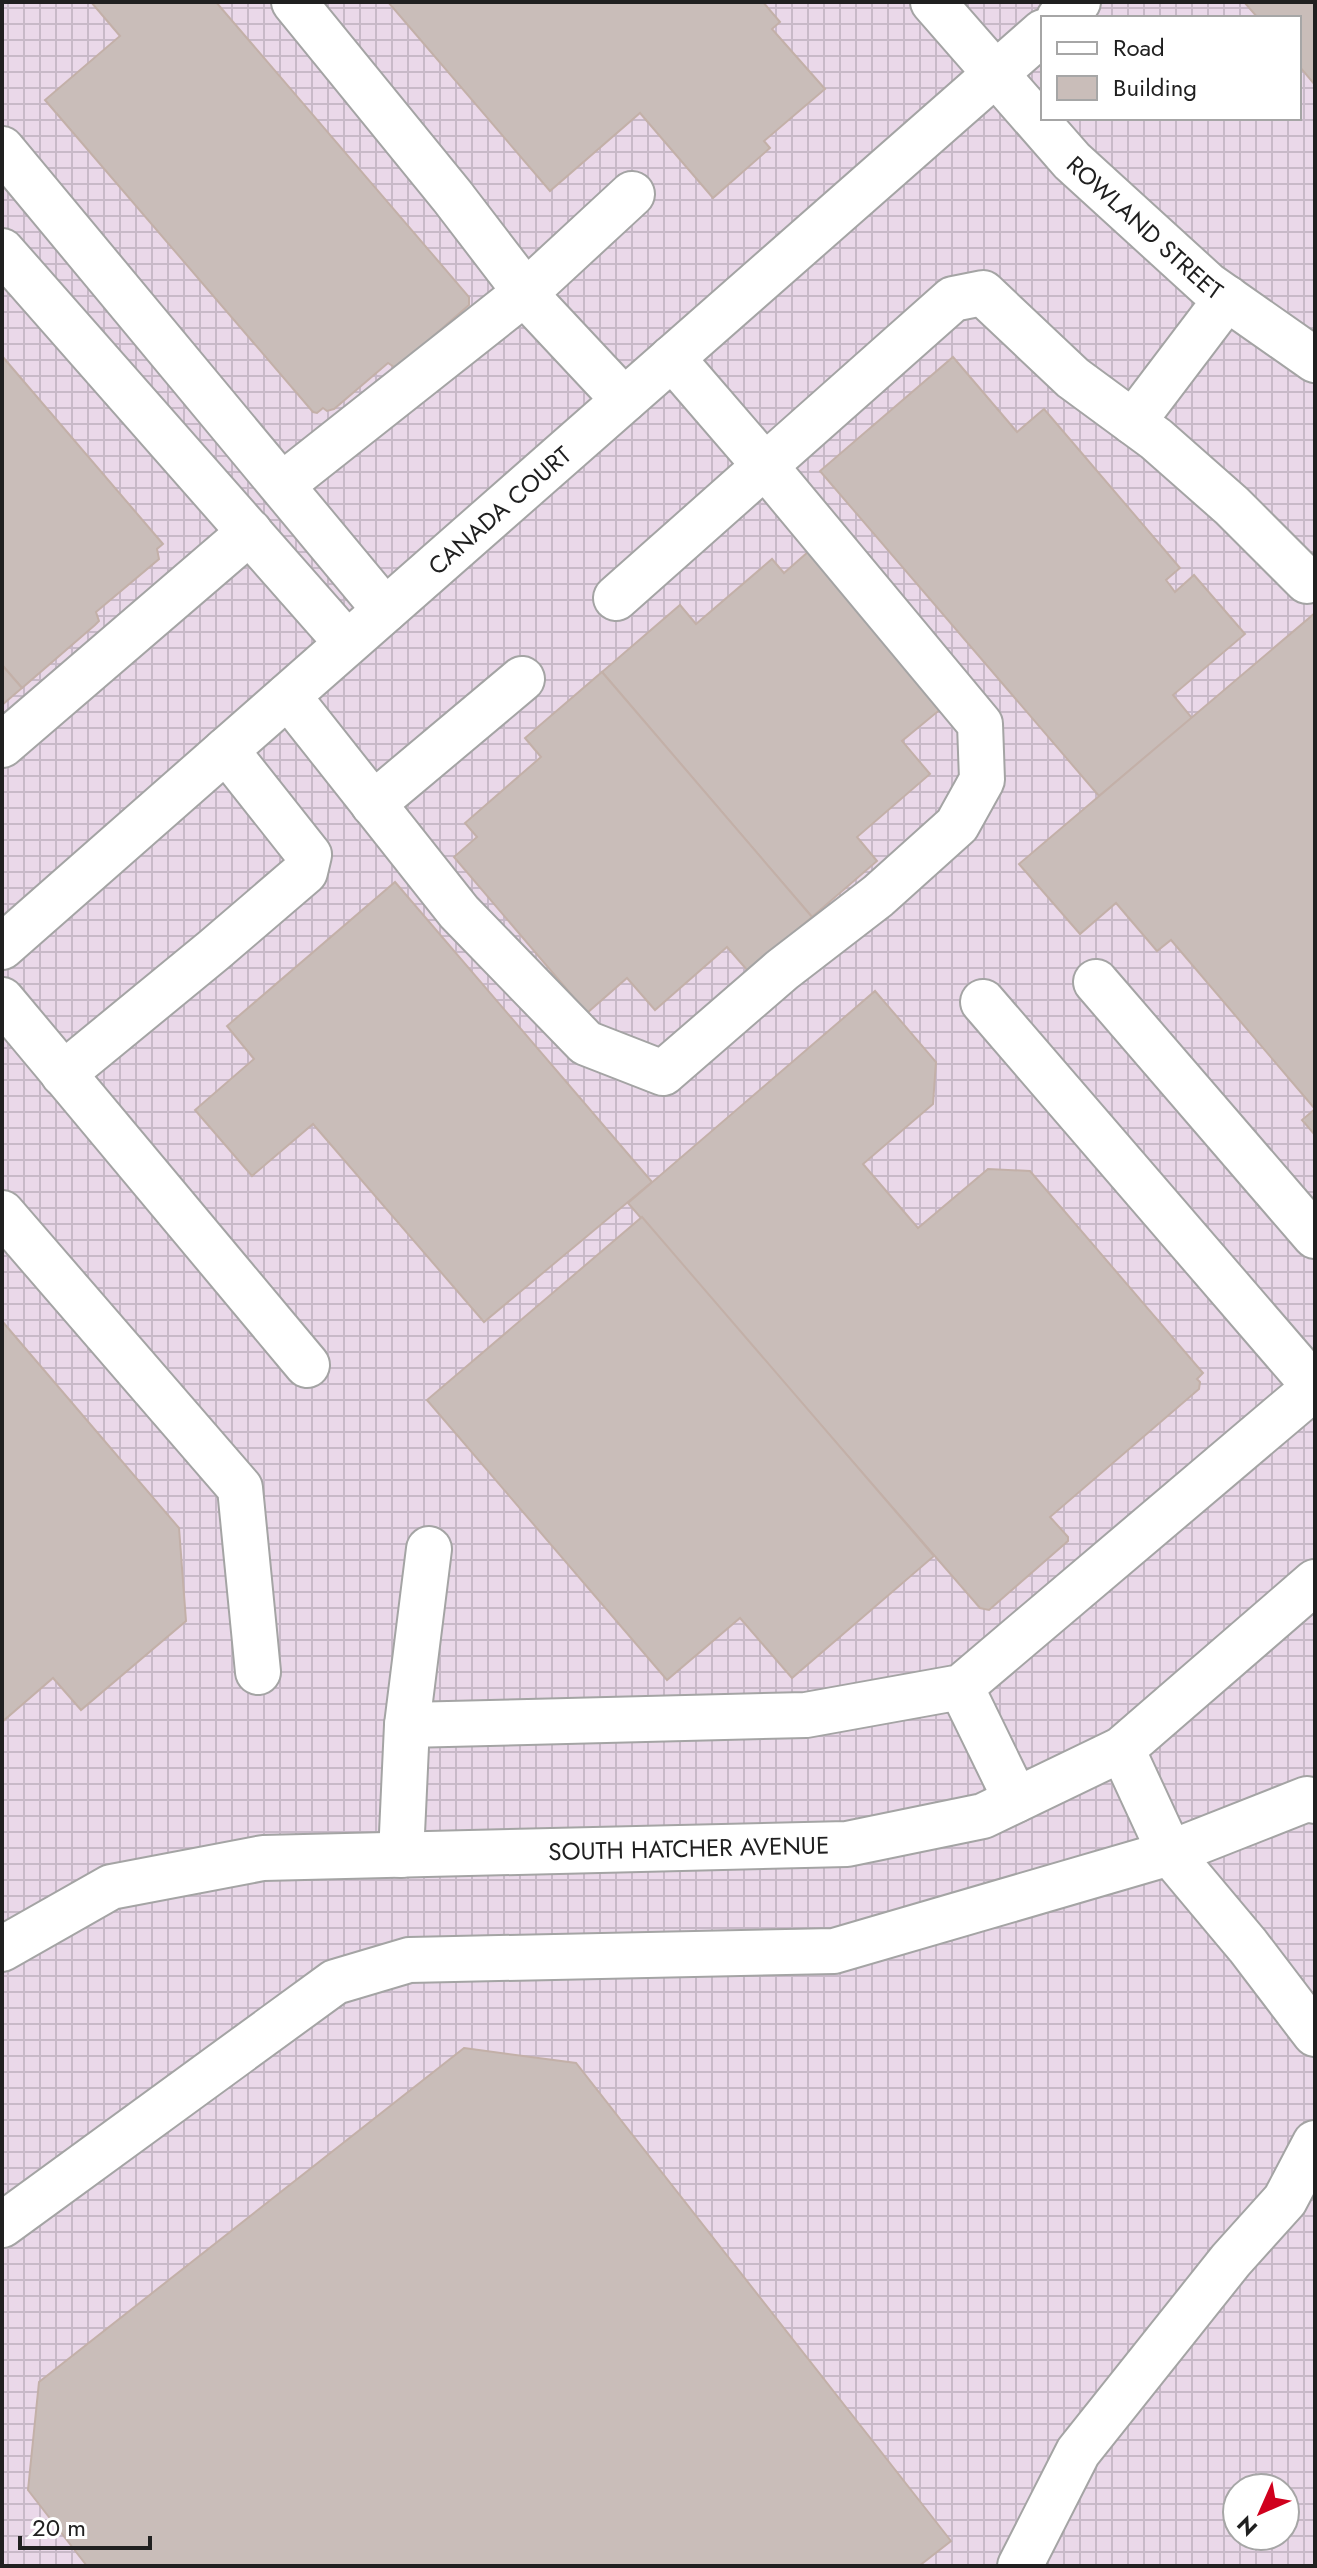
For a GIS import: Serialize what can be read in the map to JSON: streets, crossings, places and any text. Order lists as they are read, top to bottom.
{
  "streets": {
    "street": ["ROWLAND STREET", "CANADA COURT", "SOUTH HATCHER AVENUE"]
  },
  "crossings": [
    ["ROWLAND STREET", "CANADA COURT"]
  ],
  "legend": ["Road", "Building"],
  "scale_bar": "20 m",
  "north": "bottom left"
}
